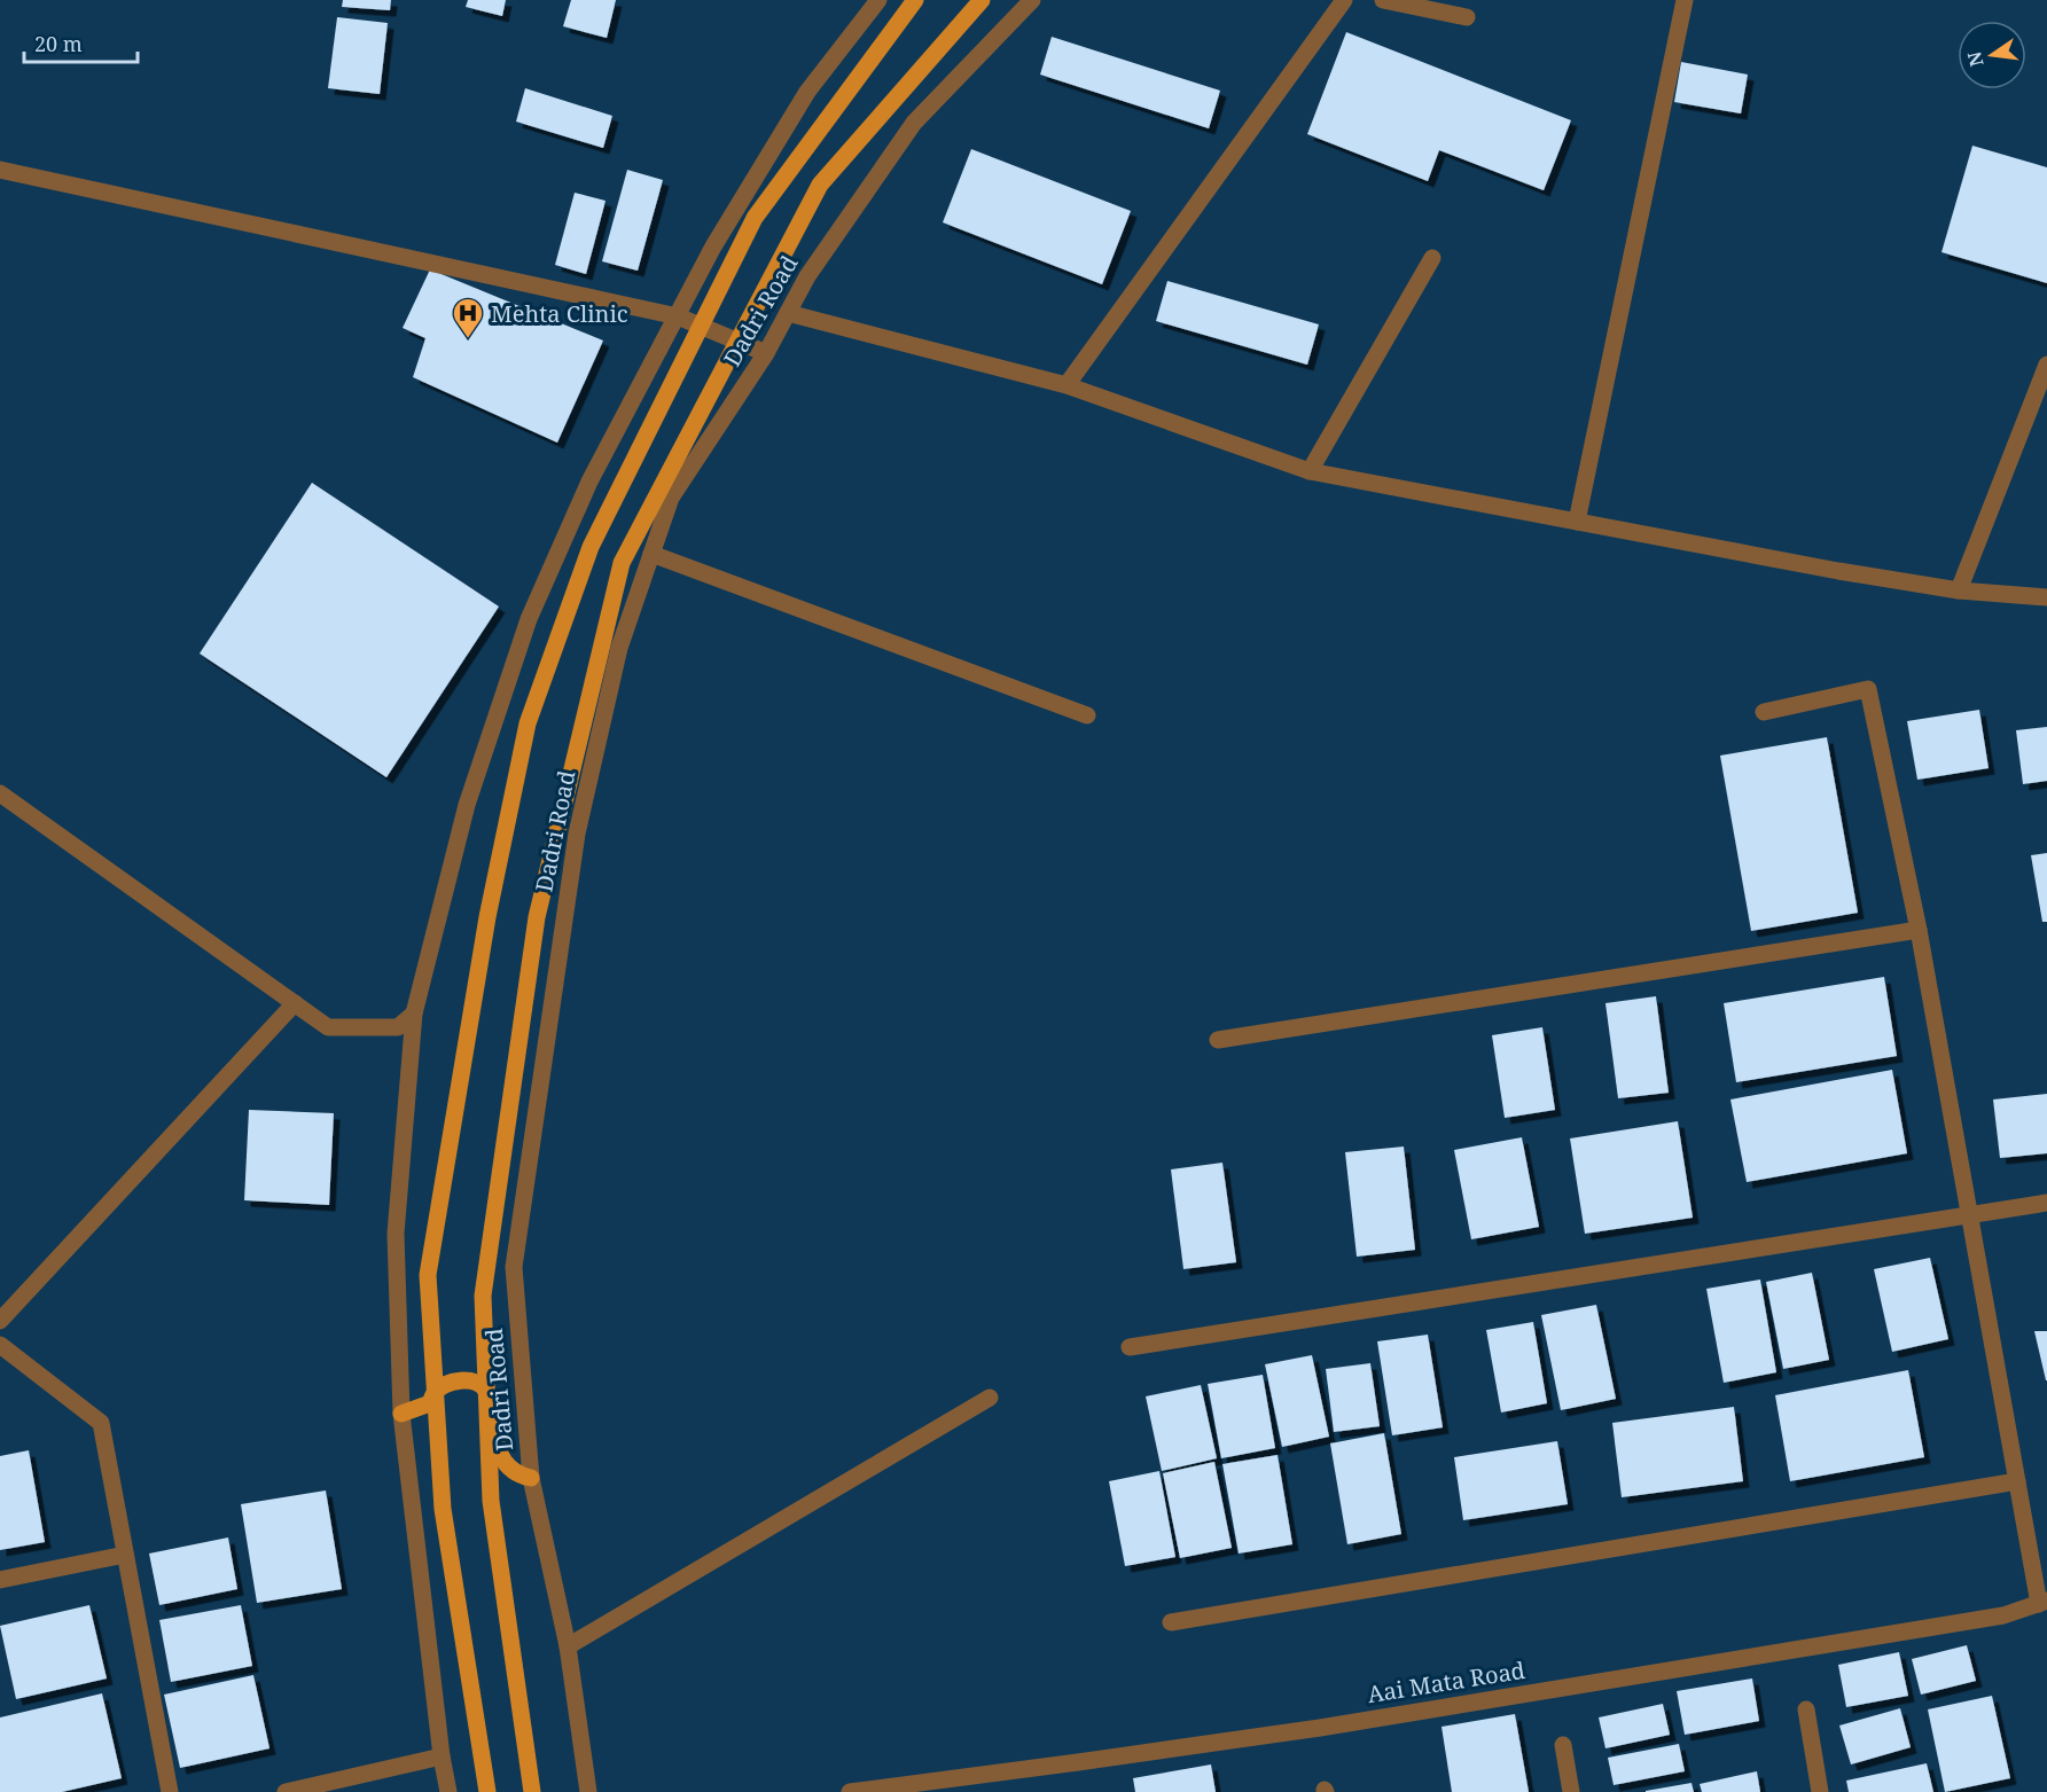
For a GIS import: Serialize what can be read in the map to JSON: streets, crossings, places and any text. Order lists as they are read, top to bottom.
{
  "streets": {
    "street": ["Dadri Road", "Aai Mata Road"]
  },
  "places": {
    "hospital": ["Mehta Clinic"]
  },
  "scale_bar": "20 m",
  "north": "left"
}
